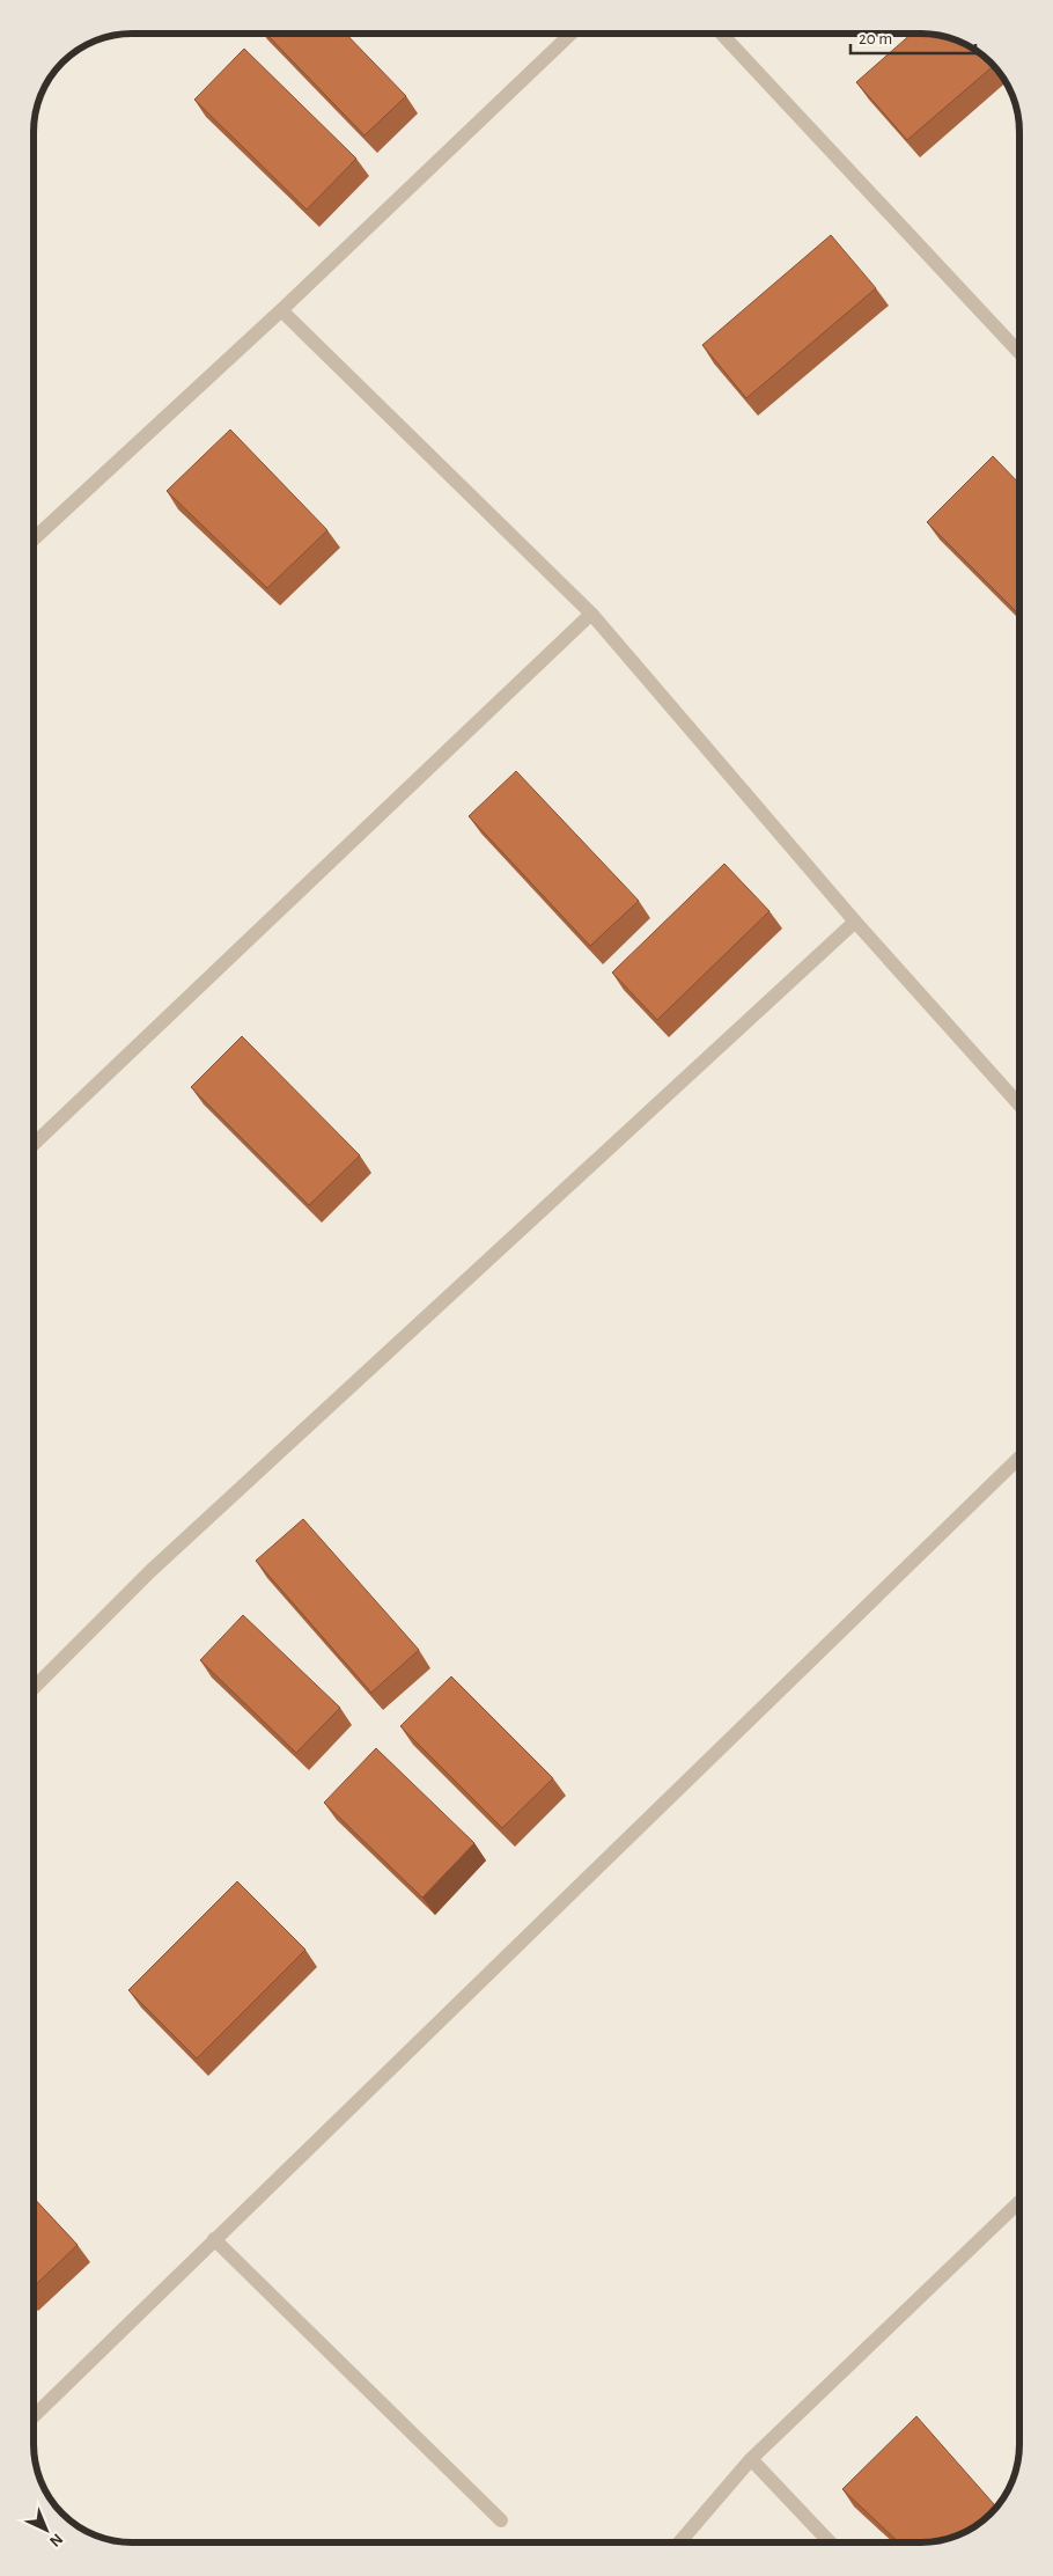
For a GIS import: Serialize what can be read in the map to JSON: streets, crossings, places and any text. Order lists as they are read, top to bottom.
{
  "scale_bar": "20 m",
  "north": "bottom right"
}
